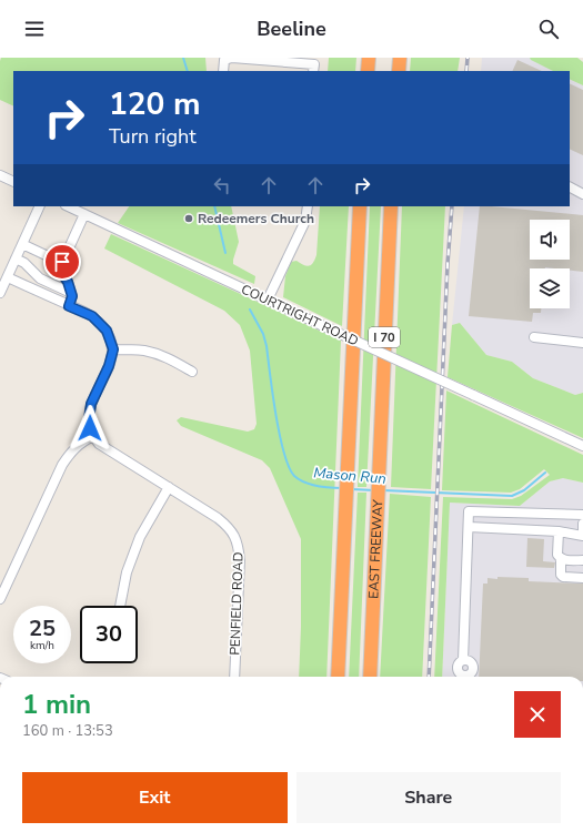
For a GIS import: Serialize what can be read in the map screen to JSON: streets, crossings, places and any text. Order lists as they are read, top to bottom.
{
  "streets": {
    "highway": ["I 70", "EAST FREEWAY"],
    "street": ["COURTRIGHT ROAD", "PENFIELD ROAD"]
  },
  "water": ["Mason Run"],
  "places": ["Redeemers Church"],
  "page": {
    "header": "Beeline",
    "turn": ["120 m", "Turn right"],
    "speed": "25 km/h",
    "limit": "30",
    "heading": ["1 min", "160 m · 13:53"],
    "buttons": ["Exit", "Share"]
  }
}
